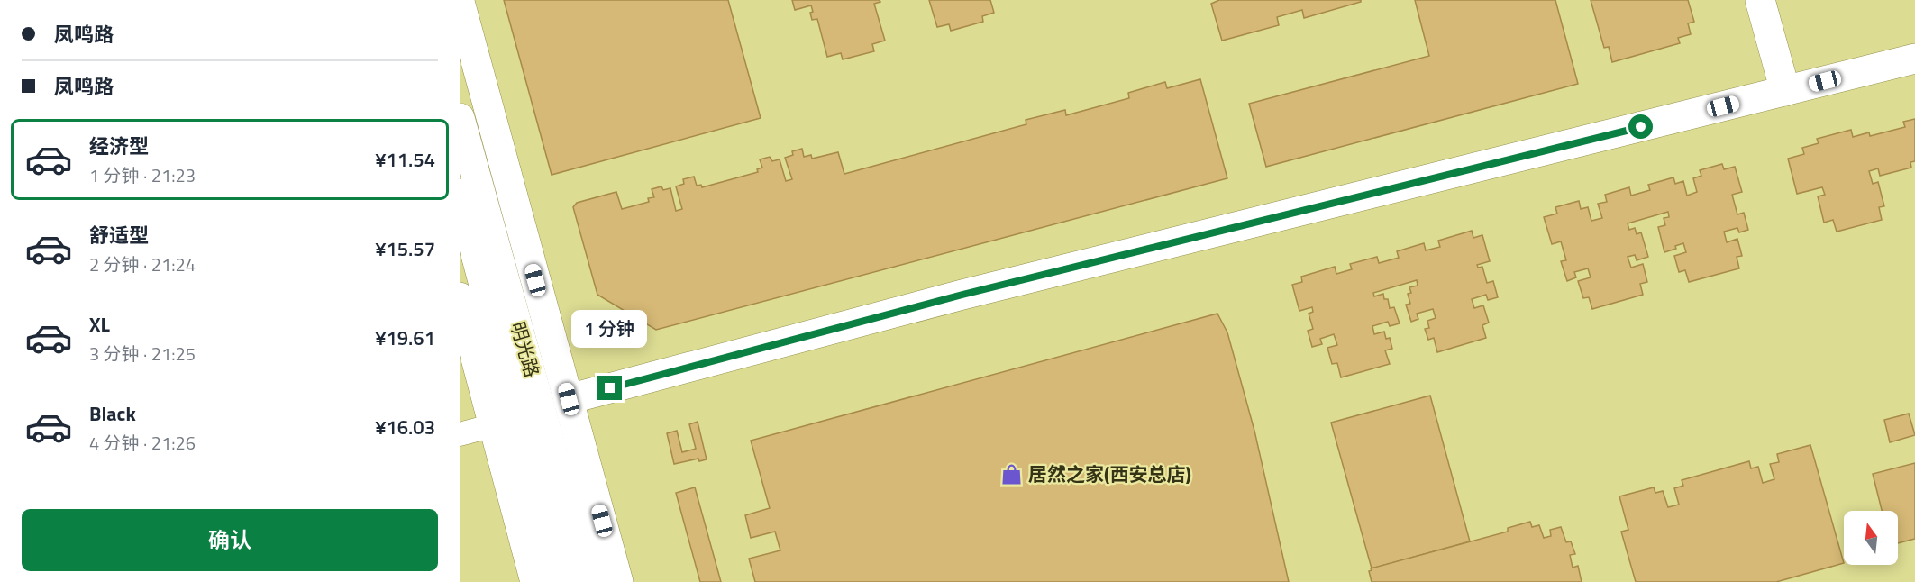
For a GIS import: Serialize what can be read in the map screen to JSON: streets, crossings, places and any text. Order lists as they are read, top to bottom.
{
  "streets": {
    "main road": ["明光路"]
  },
  "places": {
    "shop": ["居然之家(西安总店)"]
  },
  "north": "top",
  "page": {
    "banner": ["凤鸣路", "凤鸣路"],
    "list": [
      {
        "name": "经济型",
        "note": "1 分钟 · 21:23",
        "value": "¥11.54"
      },
      {
        "name": "舒适型",
        "note": "2 分钟 · 21:24",
        "value": "¥15.57"
      },
      {
        "name": "XL",
        "note": "3 分钟 · 21:25",
        "value": "¥19.61"
      },
      {
        "name": "Black",
        "note": "4 分钟 · 21:26",
        "value": "¥16.03"
      }
    ],
    "bubble": "1 分钟",
    "buttons": "确认"
  }
}
